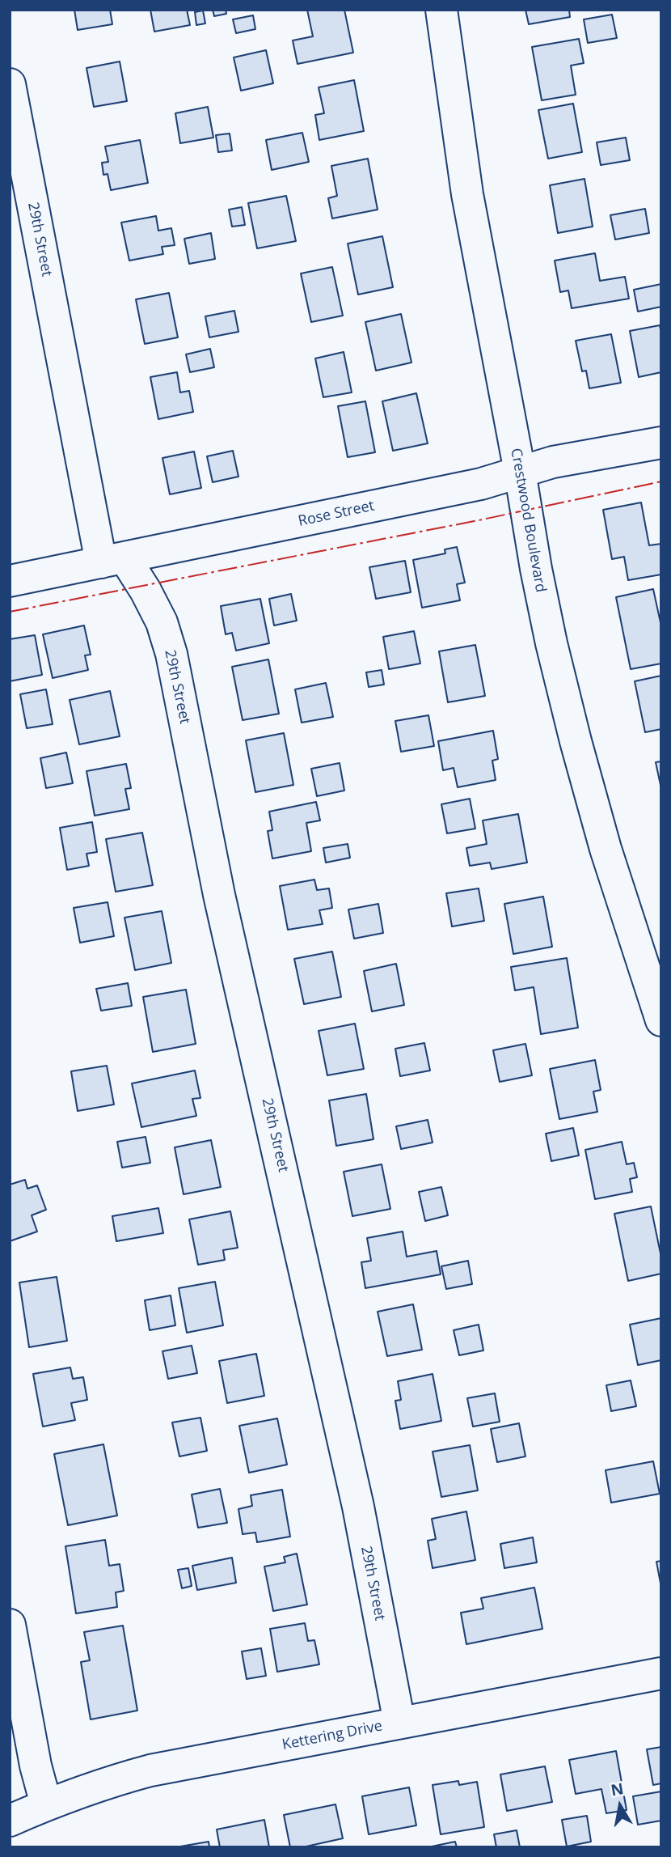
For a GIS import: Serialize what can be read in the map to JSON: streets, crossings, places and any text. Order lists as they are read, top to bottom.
{
  "streets": {
    "street": [
      "29th Street",
      "Rose Street",
      "Crestwood Boulevard",
      "Kettering Drive"
    ]
  },
  "crossings": [
    ["29th Street", "Rose Street"],
    ["29th Street", "Kettering Drive"],
    ["Rose Street", "Crestwood Boulevard"]
  ],
  "north": "top"
}
